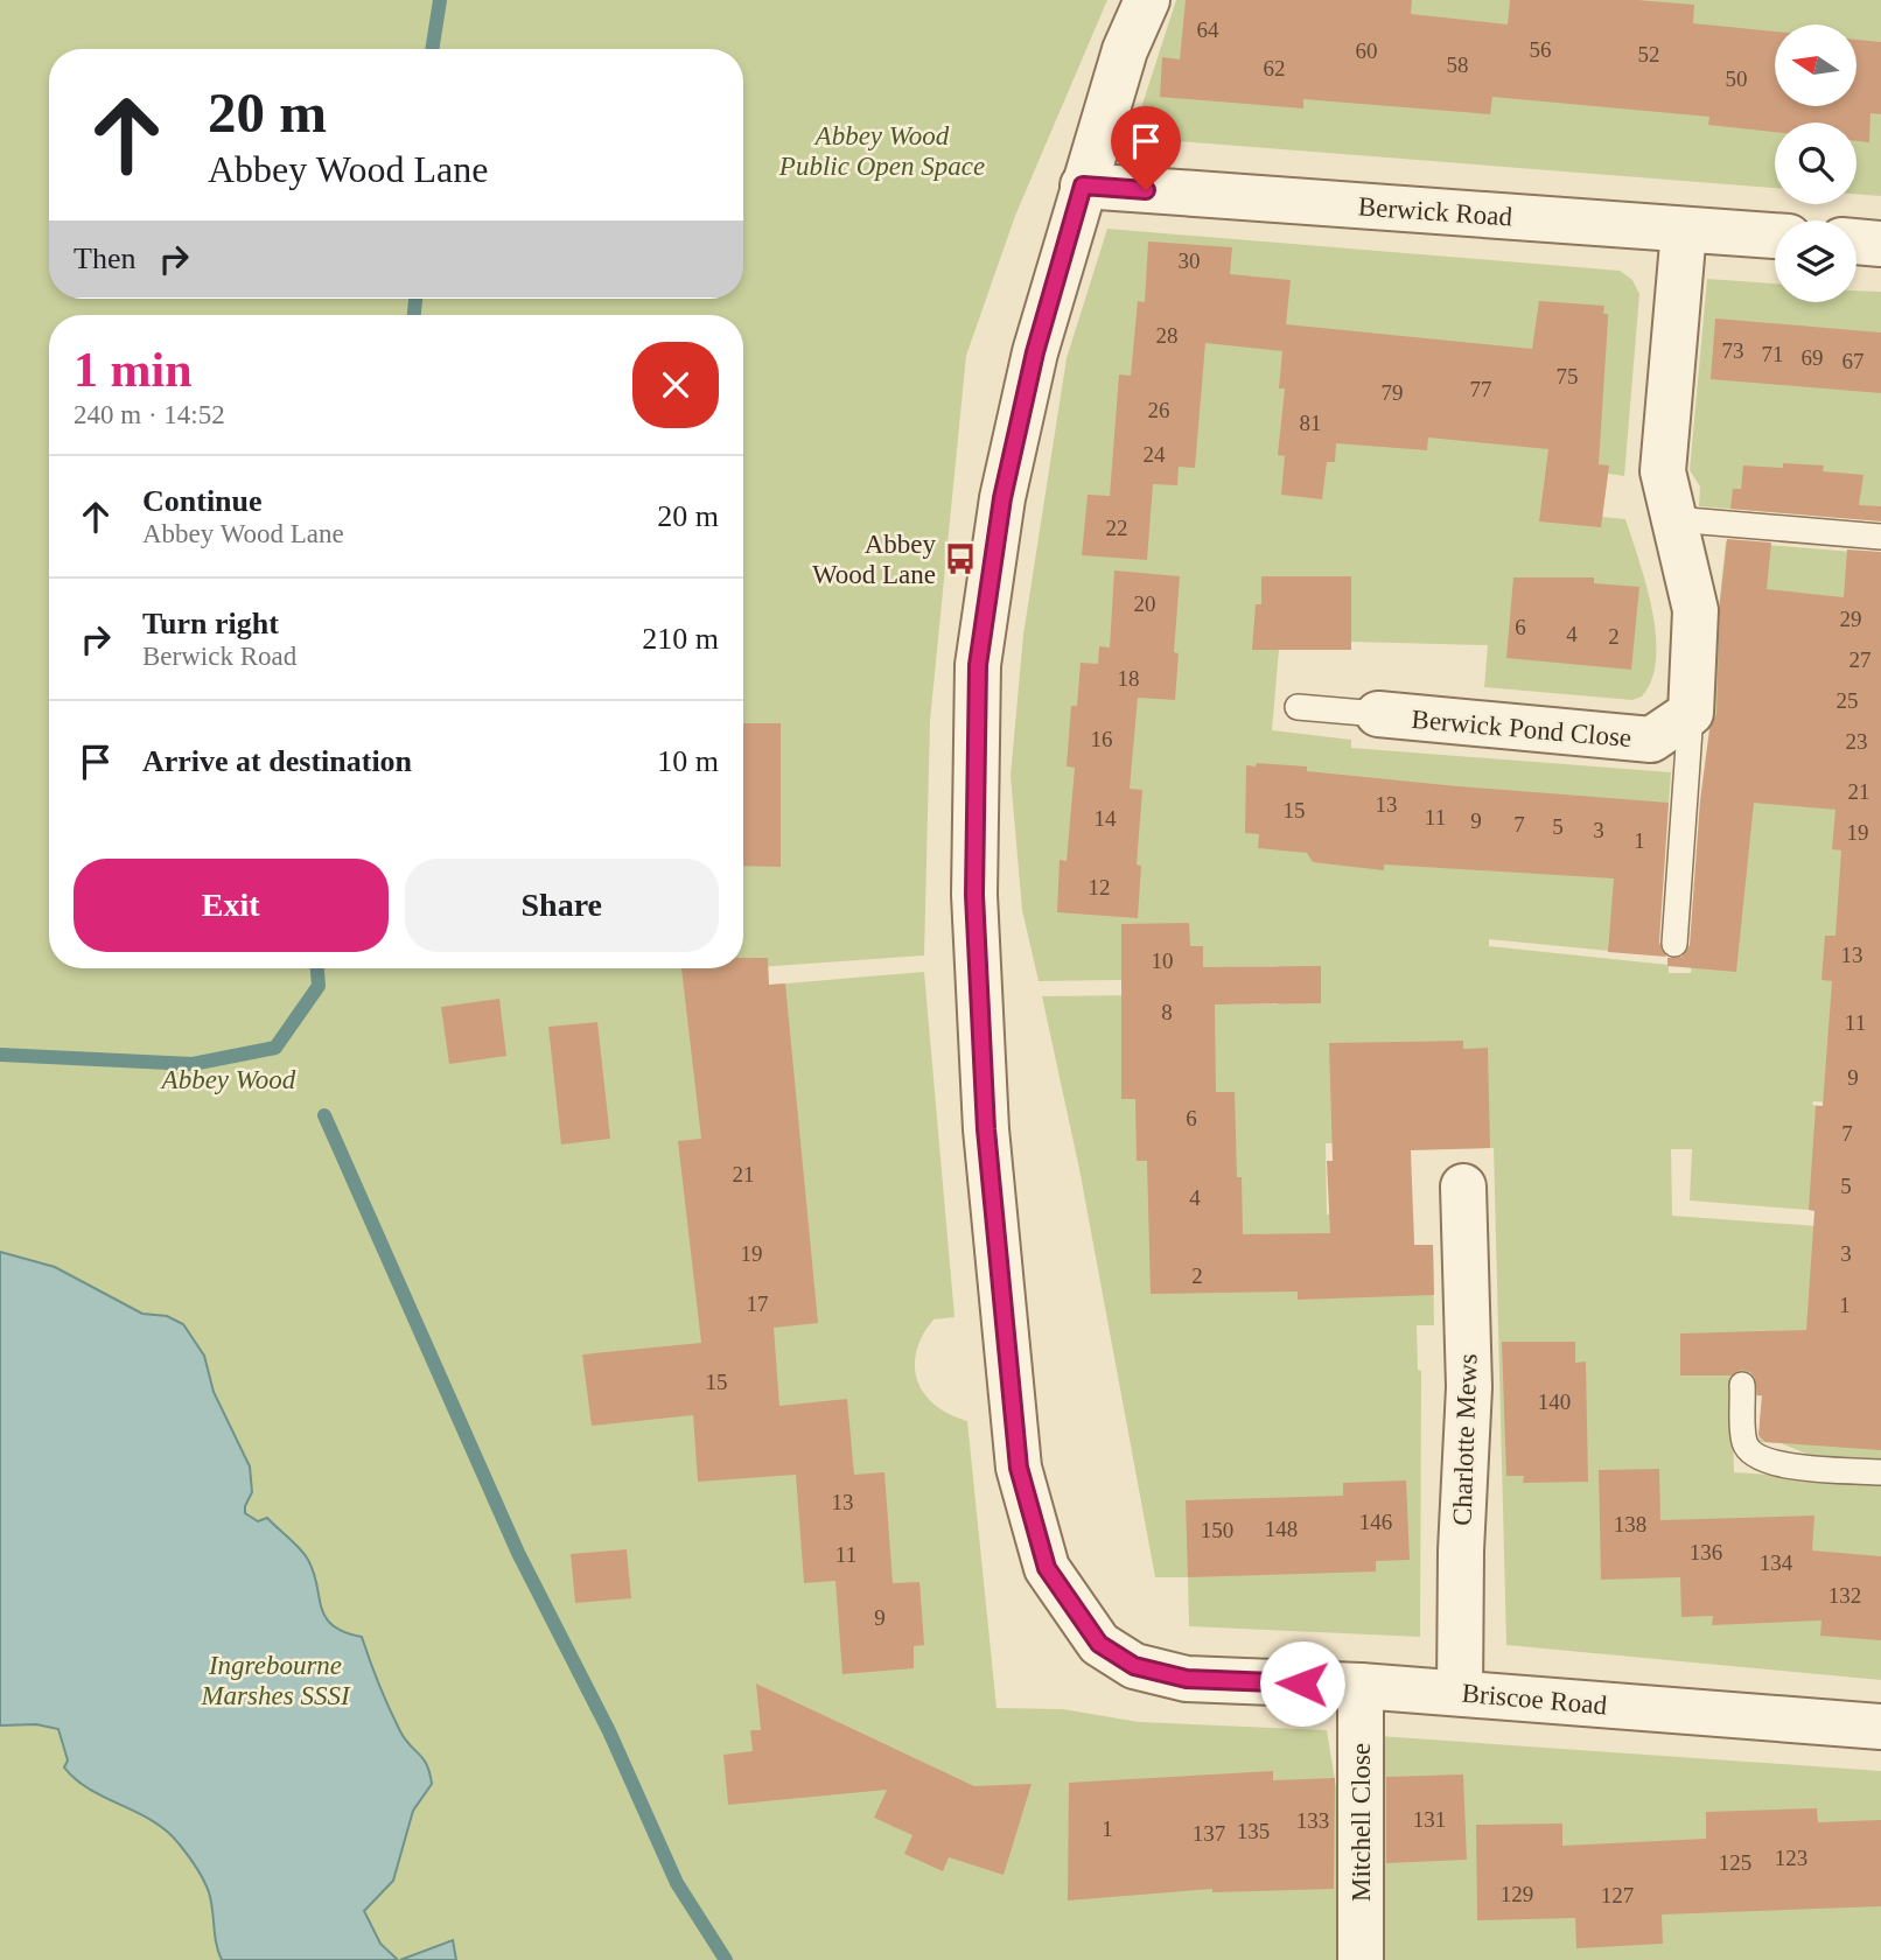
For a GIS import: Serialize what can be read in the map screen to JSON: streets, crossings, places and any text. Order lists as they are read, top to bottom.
{
  "streets": {
    "street": [
      "Berwick Road",
      "Berwick Pond Close",
      "Charlotte Mews",
      "Briscoe Road",
      "Mitchell Close"
    ]
  },
  "crossings": [
    ["Berwick Road", "Briscoe Road"],
    ["Charlotte Mews", "Briscoe Road"],
    ["Briscoe Road", "Mitchell Close"]
  ],
  "parks": ["Abbey Wood Public Open Space", "Abbey Wood", "Ingrebourne Marshes SSSI"],
  "places": {
    "bus stop": ["Abbey Wood Lane"]
  },
  "house_numbers": [
    "64",
    "56",
    "60",
    "52",
    "58",
    "62",
    "50",
    "30",
    "28",
    "73",
    "71",
    "69",
    "67",
    "75",
    "77",
    "79",
    "26",
    "81",
    "24",
    "22",
    "20",
    "29",
    "6",
    "4",
    "2",
    "27",
    "18",
    "25",
    "16",
    "23",
    "21",
    "13",
    "15",
    "11",
    "14",
    "9",
    "7",
    "5",
    "3",
    "19",
    "1",
    "12",
    "13",
    "10",
    "8",
    "11",
    "9",
    "6",
    "7",
    "21",
    "5",
    "4",
    "19",
    "3",
    "2",
    "17",
    "1",
    "15",
    "140",
    "13",
    "146",
    "138",
    "148",
    "150",
    "136",
    "11",
    "134",
    "132",
    "9",
    "131",
    "133",
    "1",
    "135",
    "137",
    "123",
    "125",
    "129",
    "127"
  ],
  "north": "left",
  "page": {
    "turn": ["20 m", "Abbey Wood Lane"],
    "then": "Then",
    "heading": ["1 min", "240 m · 14:52"],
    "list": [
      {
        "name": "Continue",
        "note": "Abbey Wood Lane",
        "value": "20 m"
      },
      {
        "name": "Turn right",
        "note": "Berwick Road",
        "value": "210 m"
      },
      {
        "name": "Arrive at destination",
        "value": "10 m"
      }
    ],
    "buttons": ["Exit", "Share"]
  }
}
